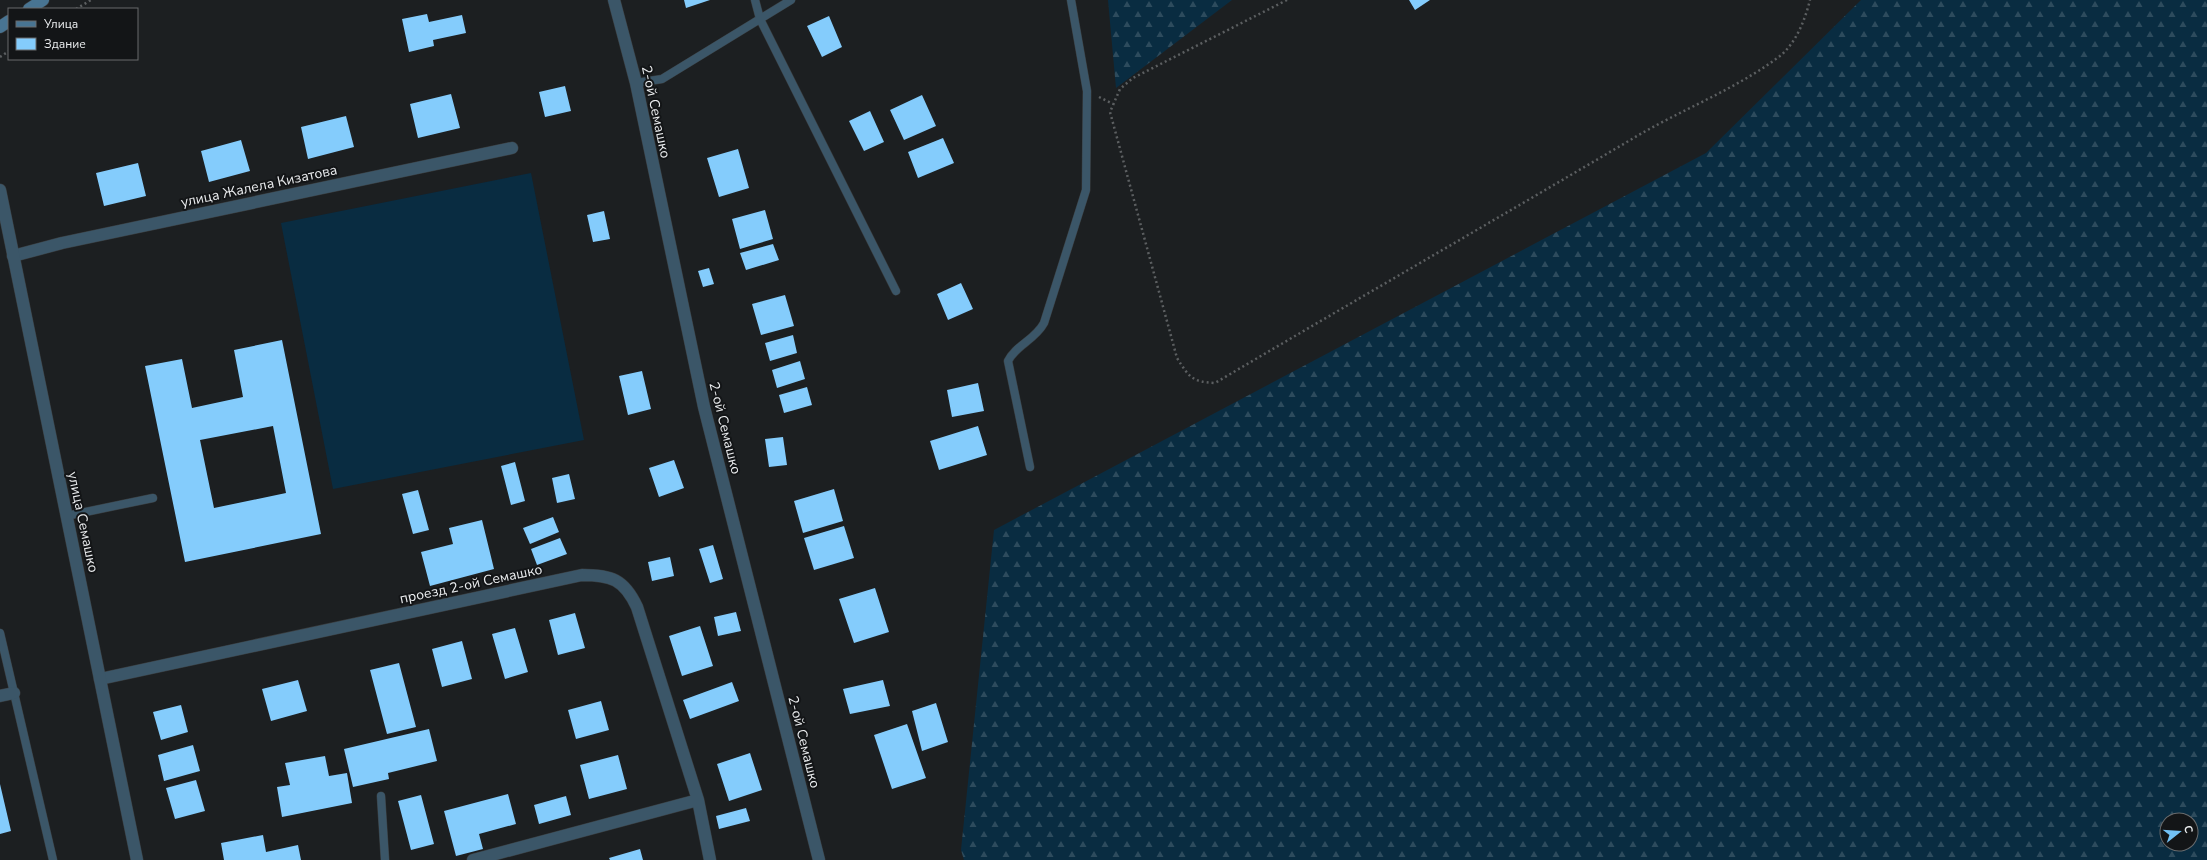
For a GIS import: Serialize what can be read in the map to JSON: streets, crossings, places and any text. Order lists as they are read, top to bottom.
{
  "streets": {
    "street": [
      "2-ой Семашко",
      "улица Жалела Кизатова",
      "улица Семашко",
      "проезд 2-ой Семашко"
    ]
  },
  "crossings": [
    ["улица Жалела Кизатова", "улица Семашко"],
    ["улица Семашко", "проезд 2-ой Семашко"]
  ],
  "legend": ["Улица", "Здание"],
  "north": "right"
}
